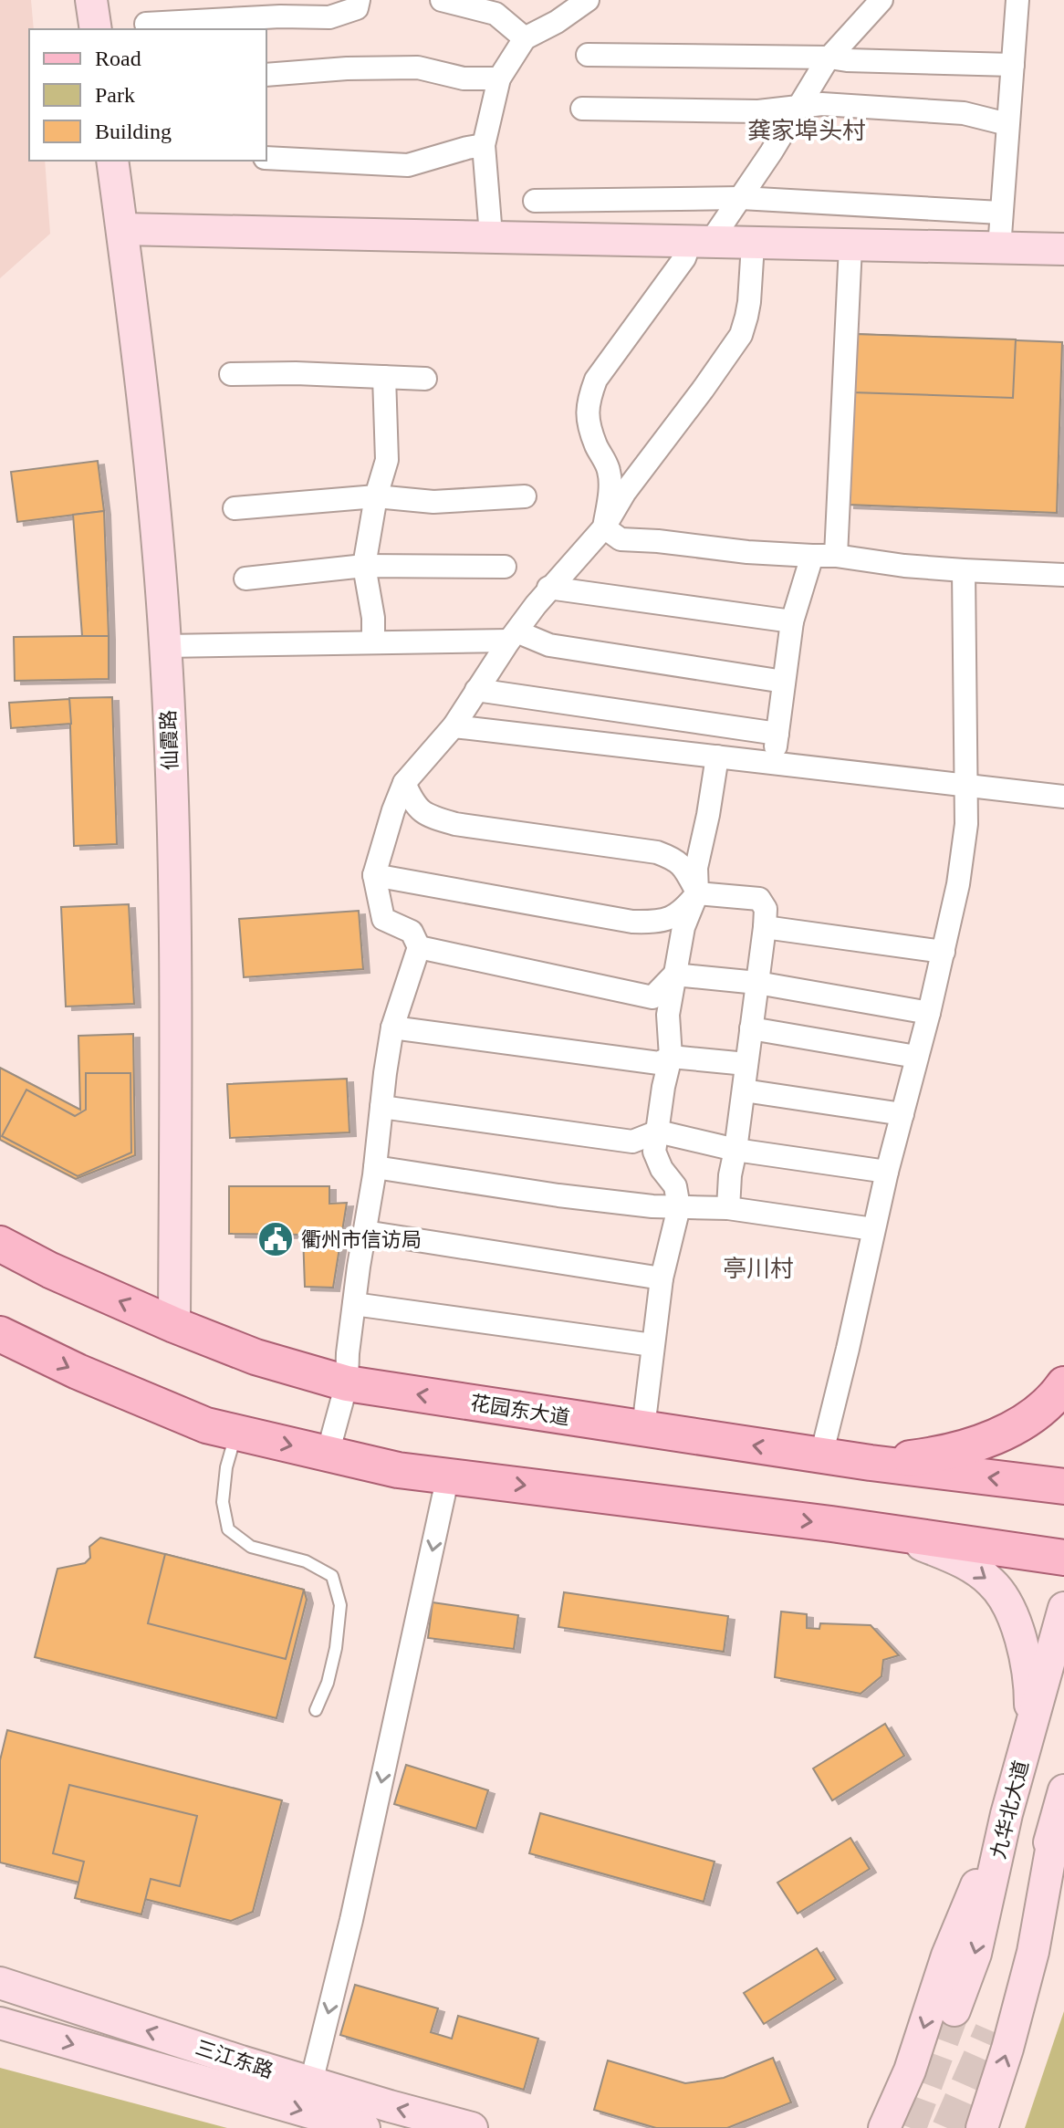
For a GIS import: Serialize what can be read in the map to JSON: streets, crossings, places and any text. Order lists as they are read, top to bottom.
{
  "streets": {
    "main road": [
      "仙霞路",
      "花园东大道",
      "九华北大道",
      "三江东路"
    ]
  },
  "crossings": [
    ["仙霞路", "花园东大道"]
  ],
  "districts": ["龚家埠头村", "亭川村"],
  "places": {
    "public building": ["衢州市信访局"]
  },
  "legend": ["Road", "Park", "Building"]
}
